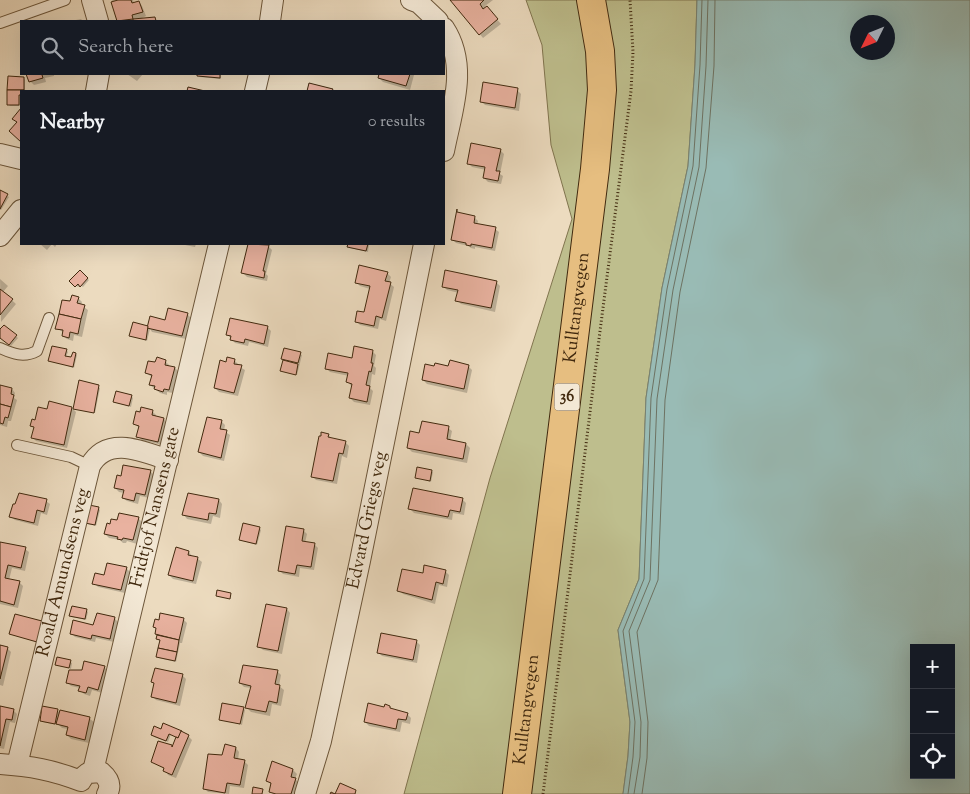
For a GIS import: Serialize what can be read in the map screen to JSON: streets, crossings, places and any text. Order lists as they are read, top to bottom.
{
  "streets": {
    "highway": ["Kulltangvegen", "36"],
    "street": ["Fridtjof Nansens gate", "Edvard Griegs veg", "Roald Amundsens veg"]
  },
  "crossings": [
    ["Fridtjof Nansens gate", "Roald Amundsens veg"]
  ],
  "north": "bottom left",
  "page": {
    "search": "Search here",
    "heading": ["Nearby", "0 results"],
    "map_buttons": ["+", "−"]
  }
}
